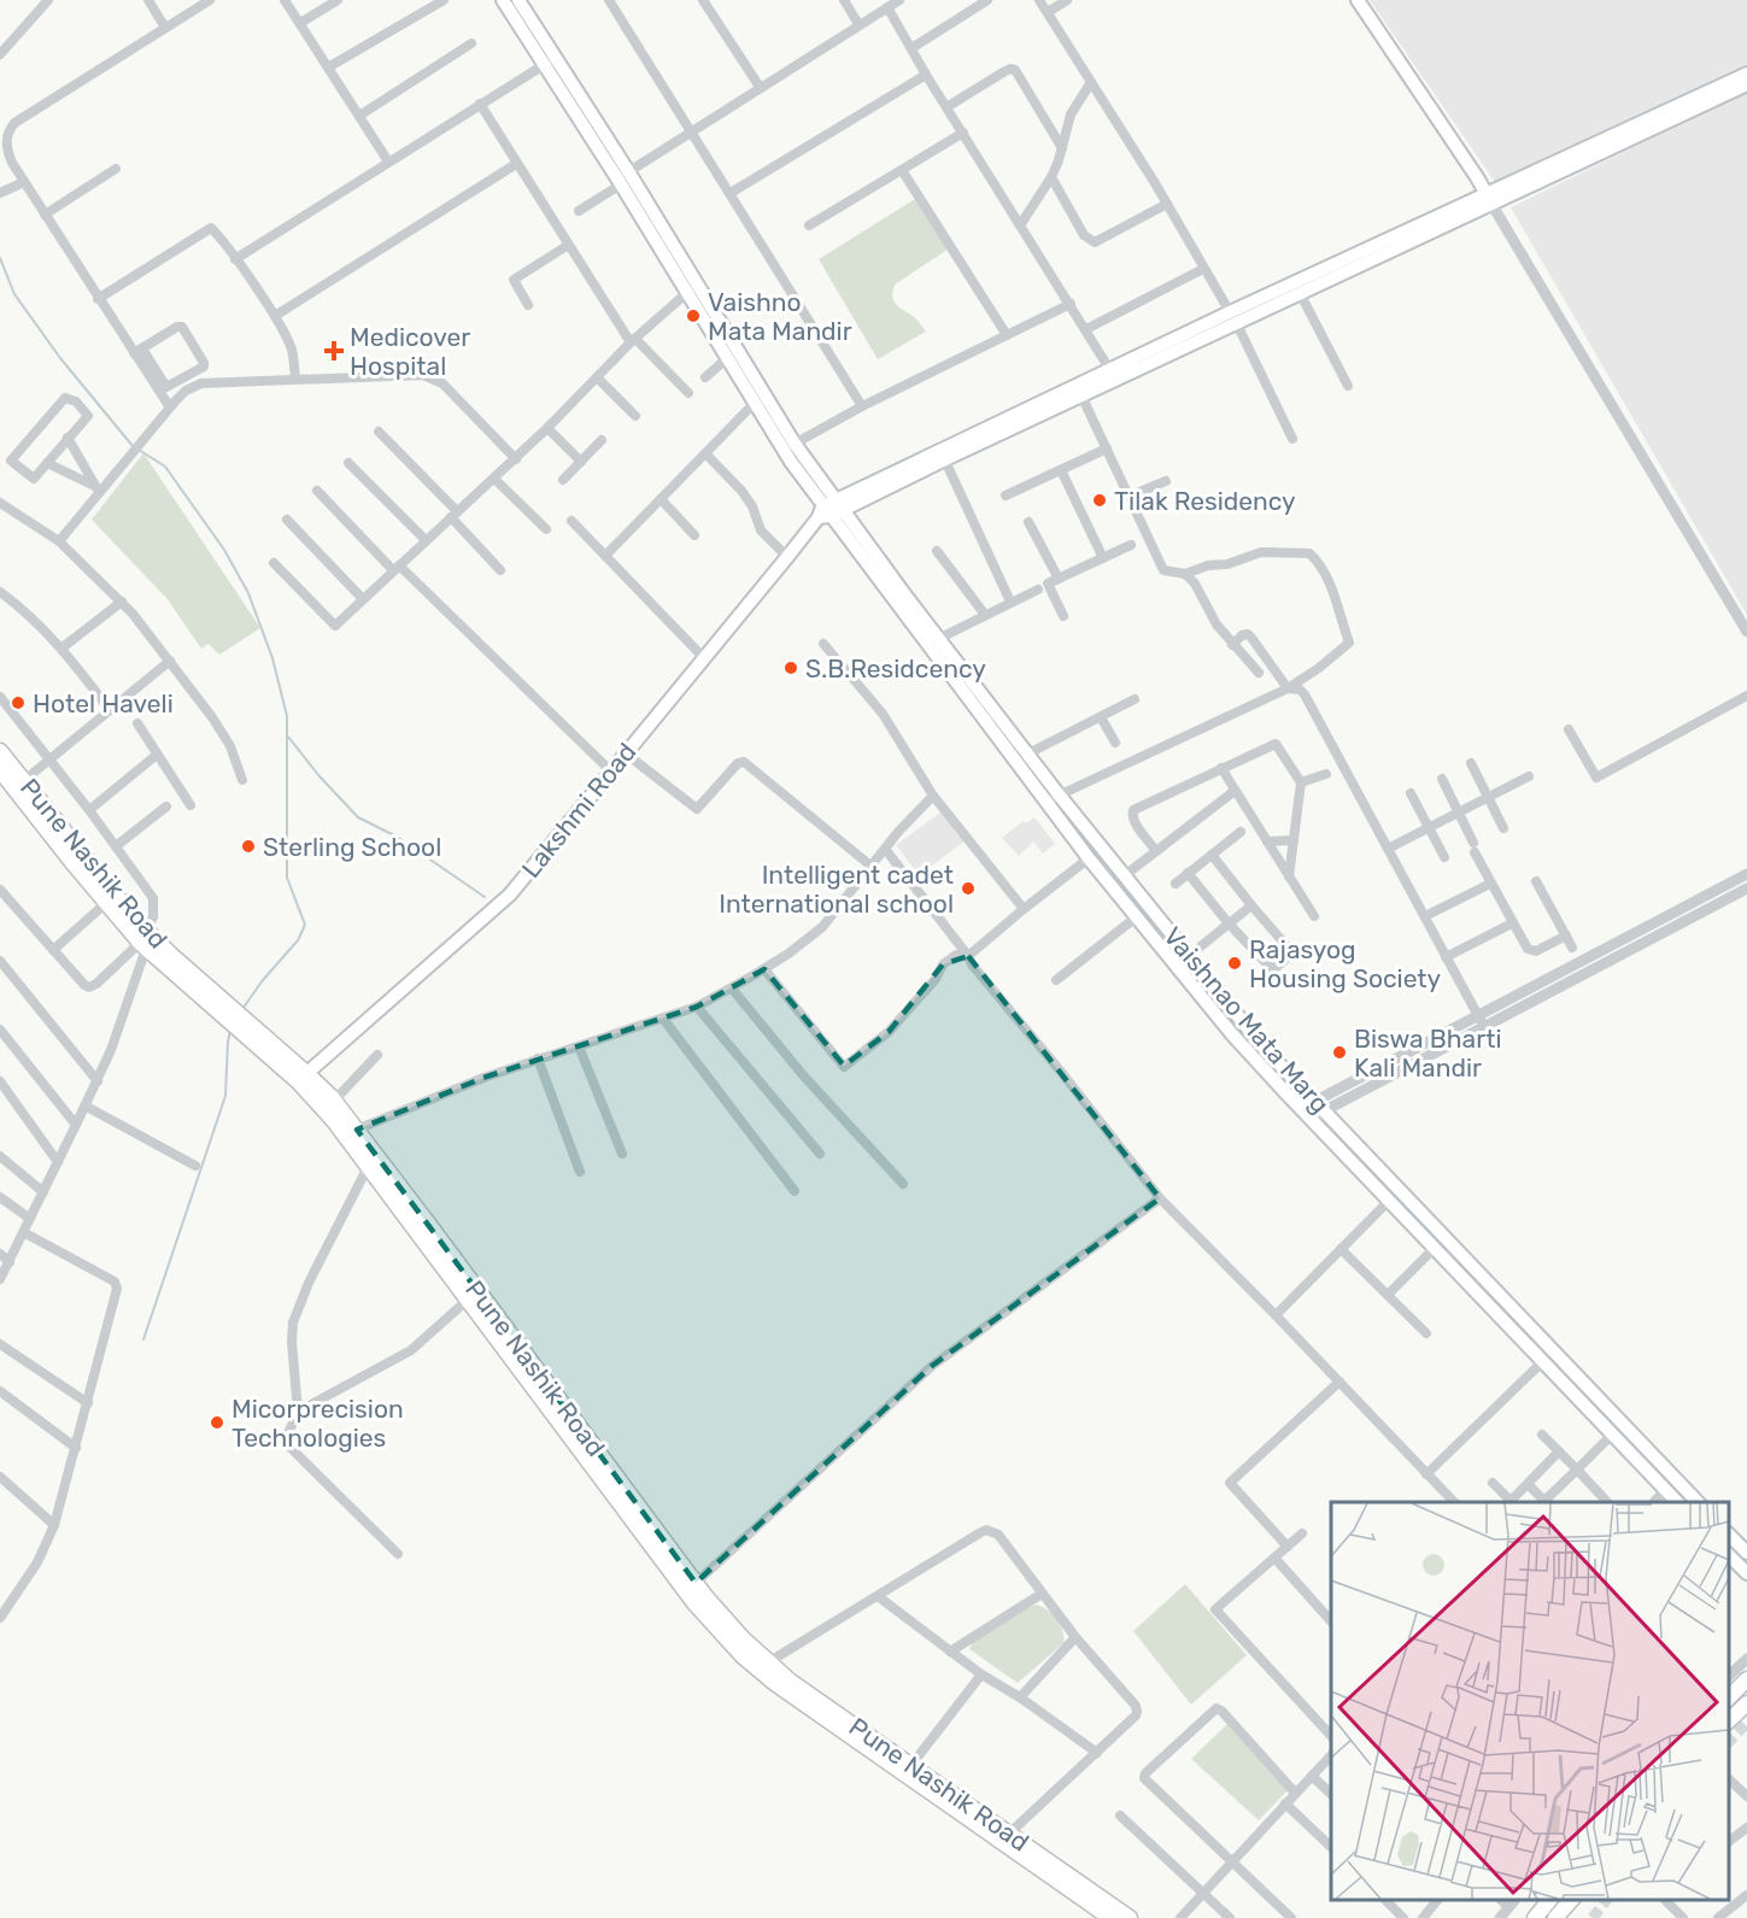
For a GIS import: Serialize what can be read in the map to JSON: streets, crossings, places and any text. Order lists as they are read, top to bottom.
{
  "streets": {
    "main road": ["Lakshmi Road", "Pune Nashik Road", "Vaishnao Mata Marg"]
  },
  "crossings": [
    ["Lakshmi Road", "Pune Nashik Road"],
    ["Lakshmi Road", "Vaishnao Mata Marg"]
  ],
  "places": {
    "other": [
      "Vaishno Mata Mandir",
      "Tilak Residency",
      "S.B.Residcency",
      "Hotel Haveli",
      "Sterling School",
      "Intelligent cadet International school",
      "Rajasyog Housing Society",
      "Biswa Bharti Kali Mandir",
      "Micorprecision Technologies"
    ],
    "health": ["Medicover Hospital"]
  }
}
